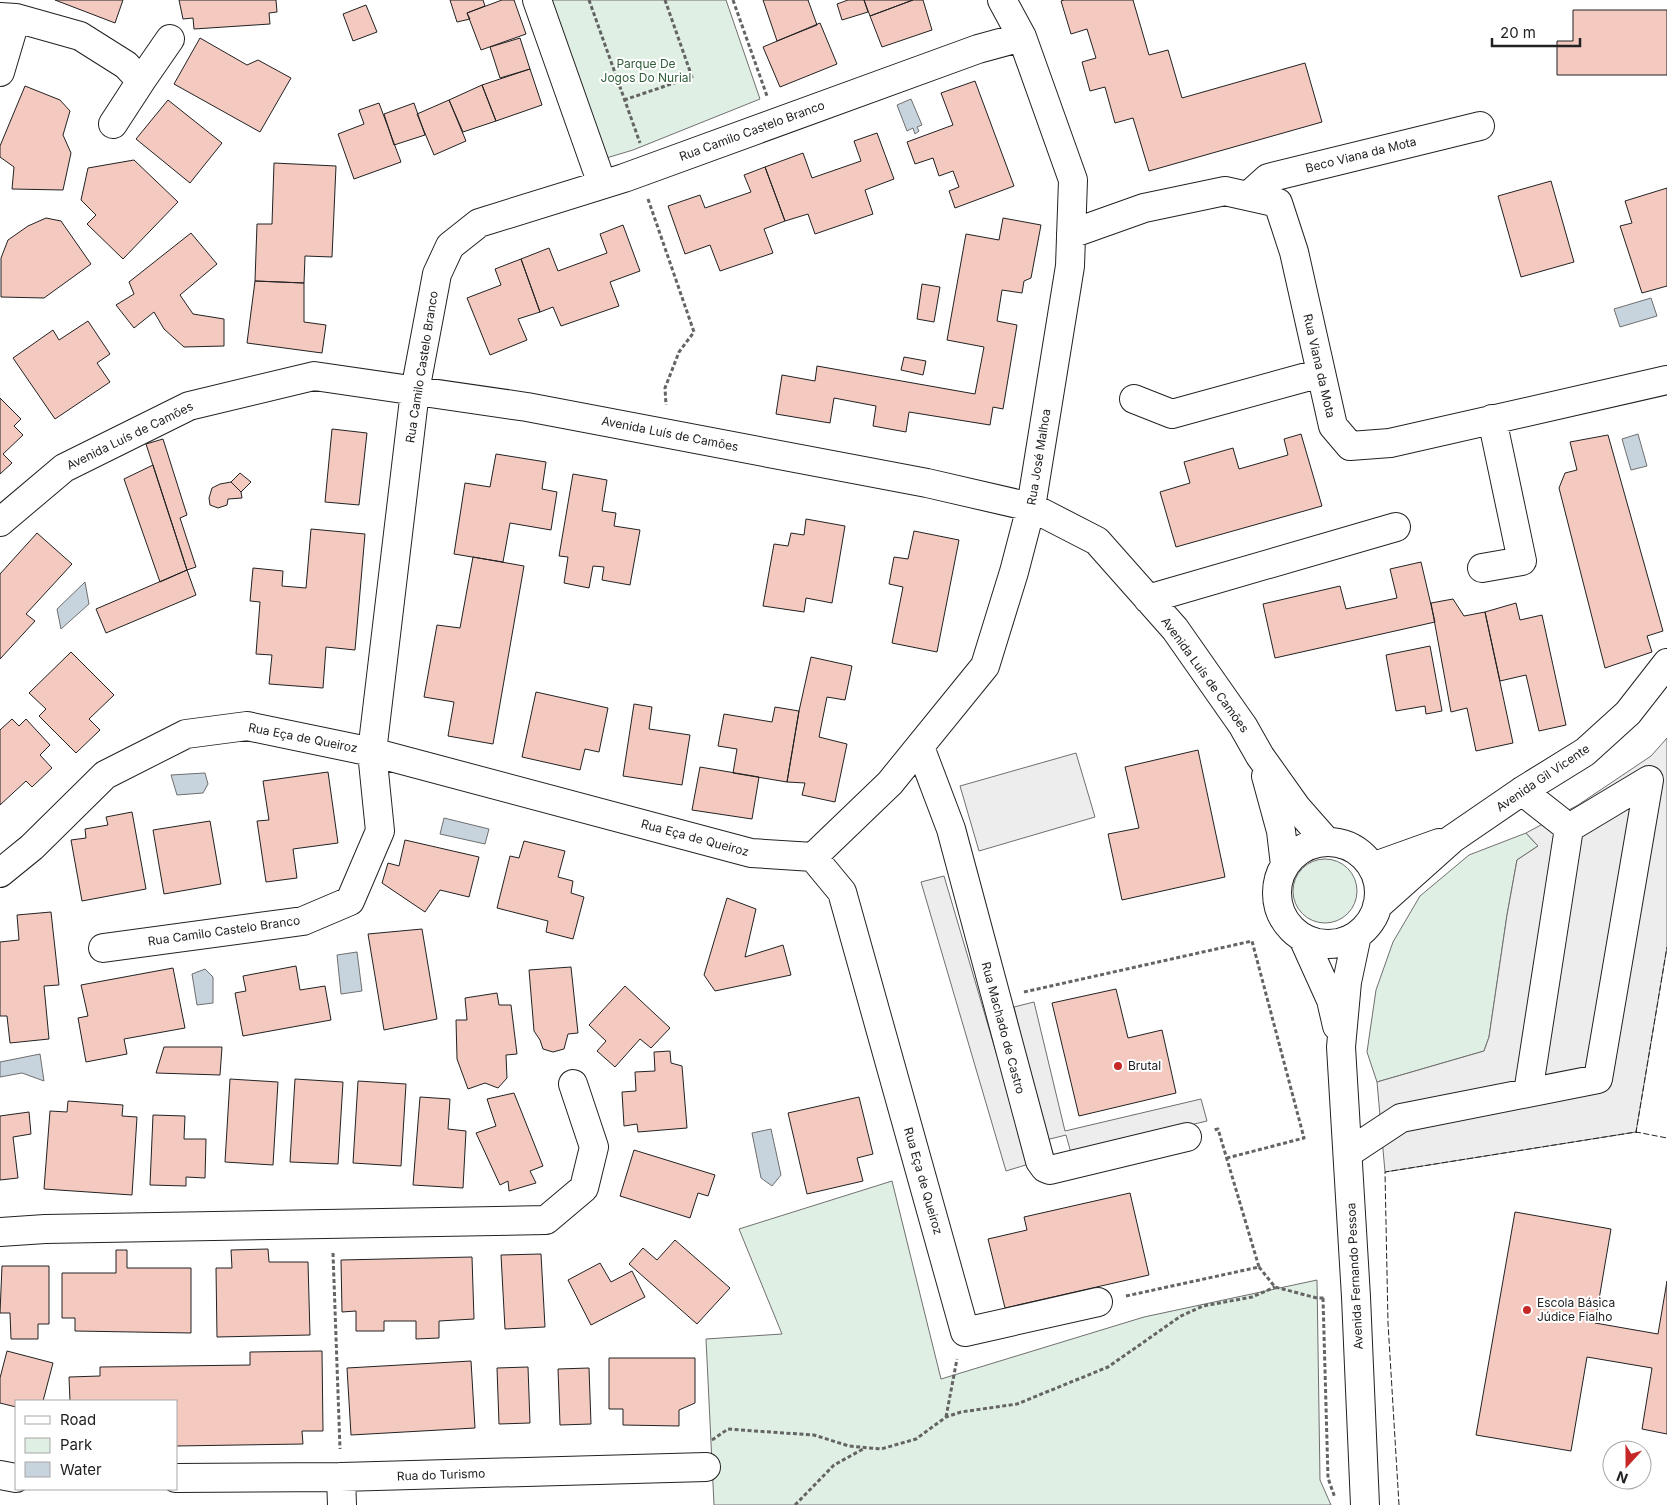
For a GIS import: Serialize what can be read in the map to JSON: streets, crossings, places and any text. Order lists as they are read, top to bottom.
{
  "streets": {
    "street": [
      "Rua Camilo Castelo Branco",
      "Beco Viana da Mota",
      "Rua Viana da Mota",
      "Avenida Luís de Camões",
      "Rua José Malhoa",
      "Rua Eça de Queiroz",
      "Avenida Gil Vicente",
      "Rua Machado de Castro",
      "Avenida Fernando Pessoa",
      "Rua do Turismo"
    ]
  },
  "crossings": [
    ["Rua Camilo Castelo Branco", "Avenida Luís de Camões"],
    ["Rua Camilo Castelo Branco", "Rua José Malhoa"],
    ["Rua Camilo Castelo Branco", "Rua Eça de Queiroz"],
    ["Beco Viana da Mota", "Rua Viana da Mota"],
    ["Rua Viana da Mota", "Rua José Malhoa"],
    ["Avenida Luís de Camões", "Rua José Malhoa"],
    ["Rua José Malhoa", "Rua Eça de Queiroz"],
    ["Rua José Malhoa", "Rua Machado de Castro"]
  ],
  "parks": ["Parque De Jogos Do Nurial"],
  "places": ["Brutal", "Escola Básica Júdice Fialho"],
  "legend": ["Road", "Park", "Water"],
  "scale_bar": "20 m",
  "north": "bottom"
}
